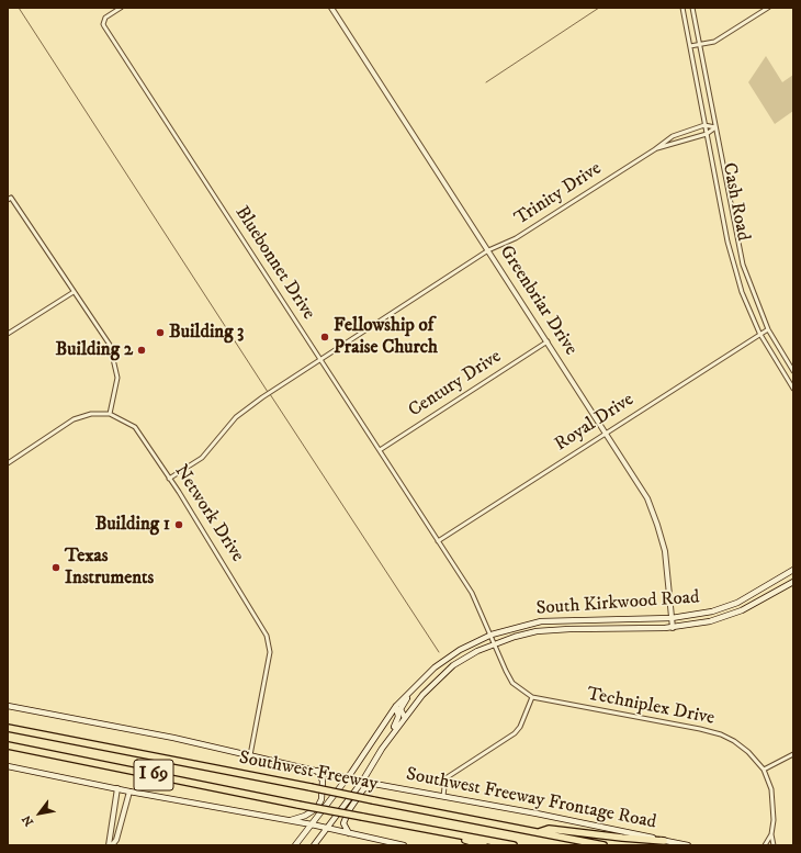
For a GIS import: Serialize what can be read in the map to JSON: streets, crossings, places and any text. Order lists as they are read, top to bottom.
{
  "streets": {
    "highway": ["Southwest Freeway", "I 69"],
    "main road": ["South Kirkwood Road", "Southwest Freeway Frontage Road"],
    "street": [
      "Trinity Drive",
      "Cash Road",
      "Bluebonnet Drive",
      "Greenbriar Drive",
      "Century Drive",
      "Royal Drive",
      "Network Drive",
      "Techniplex Drive"
    ]
  },
  "crossings": [
    ["Trinity Drive", "Cash Road"],
    ["Trinity Drive", "Bluebonnet Drive"],
    ["Trinity Drive", "Greenbriar Drive"],
    ["Trinity Drive", "Network Drive"],
    ["Cash Road", "Royal Drive"],
    ["Bluebonnet Drive", "Century Drive"],
    ["Bluebonnet Drive", "Royal Drive"],
    ["Bluebonnet Drive", "South Kirkwood Road"],
    ["Bluebonnet Drive", "Techniplex Drive"],
    ["Greenbriar Drive", "Century Drive"],
    ["Greenbriar Drive", "Royal Drive"],
    ["Greenbriar Drive", "South Kirkwood Road"],
    ["Network Drive", "Southwest Freeway Frontage Road"],
    ["South Kirkwood Road", "Techniplex Drive"],
    ["South Kirkwood Road", "Southwest Freeway Frontage Road"]
  ],
  "places": [
    "Building 3",
    "Fellowship of Praise Church",
    "Building 2",
    "Building 1",
    "Texas Instruments"
  ],
  "north": "bottom left"
}
